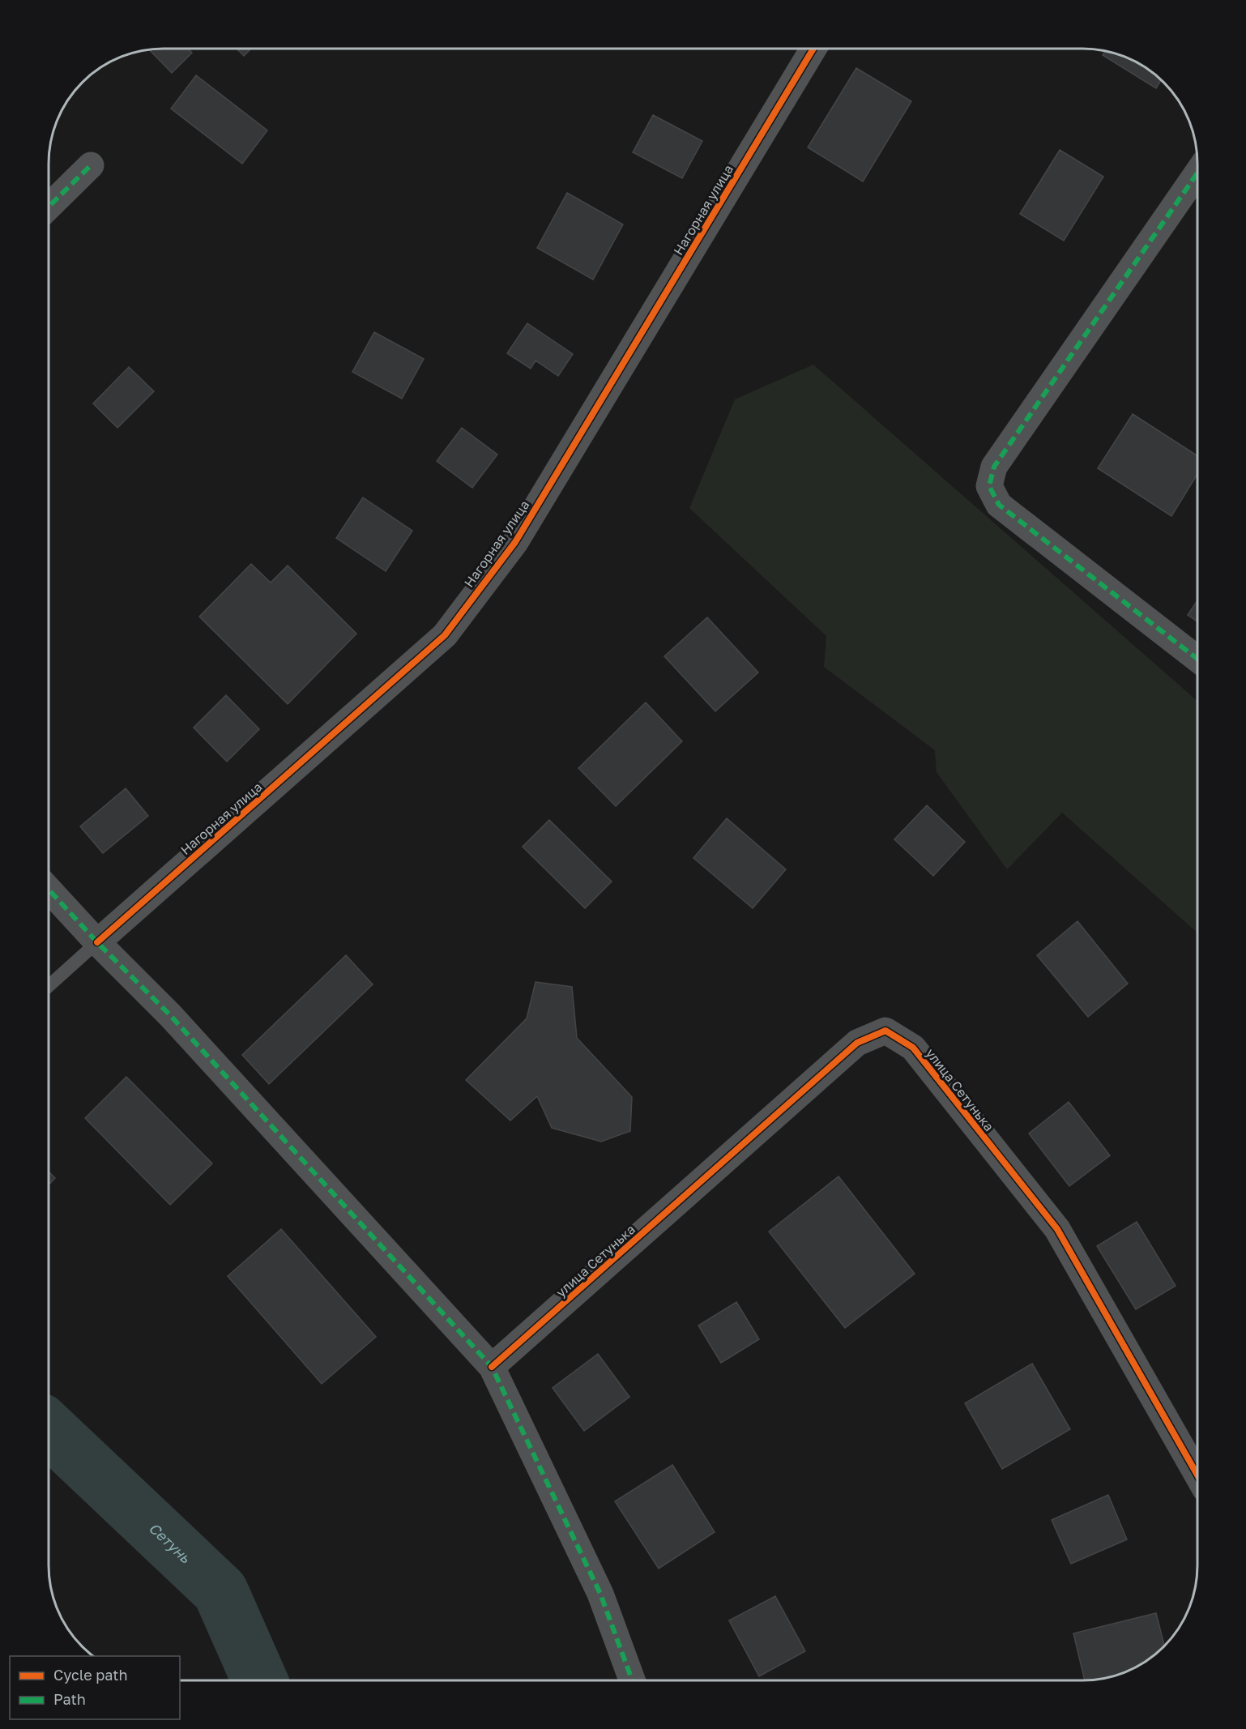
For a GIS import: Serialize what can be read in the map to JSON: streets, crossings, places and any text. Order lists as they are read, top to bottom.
{
  "streets": {
    "street": ["Нагорная улица", "улица Сетунька"]
  },
  "water": ["Сетунь"],
  "legend": ["Cycle path", "Path"]
}
